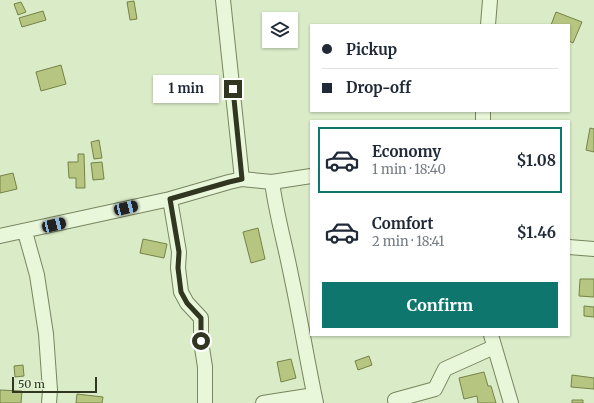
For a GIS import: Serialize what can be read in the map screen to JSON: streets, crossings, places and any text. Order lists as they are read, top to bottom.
{
  "scale_bar": "50 m",
  "page": {
    "banner": ["Pickup", "Drop-off"],
    "bubble": "1 min",
    "list": [
      {
        "name": "Economy",
        "note": "1 min · 18:40",
        "value": "$1.08"
      },
      {
        "name": "Comfort",
        "note": "2 min · 18:41",
        "value": "$1.46"
      }
    ],
    "buttons": "Confirm",
    "scale": "50 m"
  }
}
